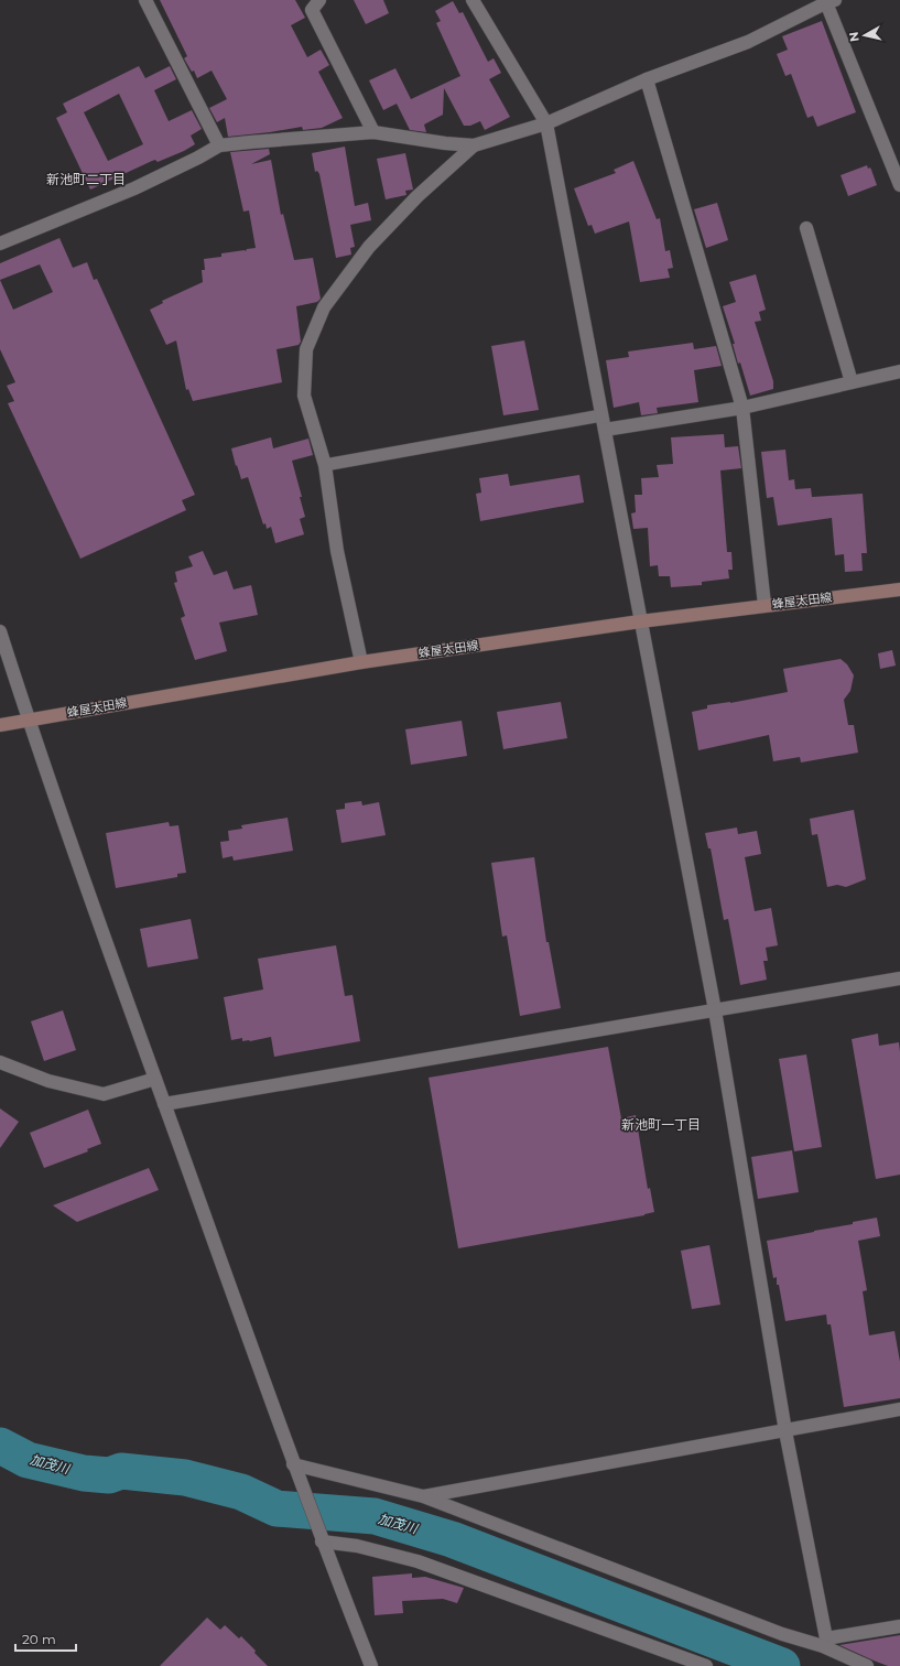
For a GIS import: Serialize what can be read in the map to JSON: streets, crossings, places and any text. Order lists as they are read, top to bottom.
{
  "streets": {
    "main road": ["蜂屋太田線"]
  },
  "districts": ["新池町二丁目", "新池町一丁目"],
  "water": ["加茂川"],
  "scale_bar": "20 m",
  "north": "left"
}
